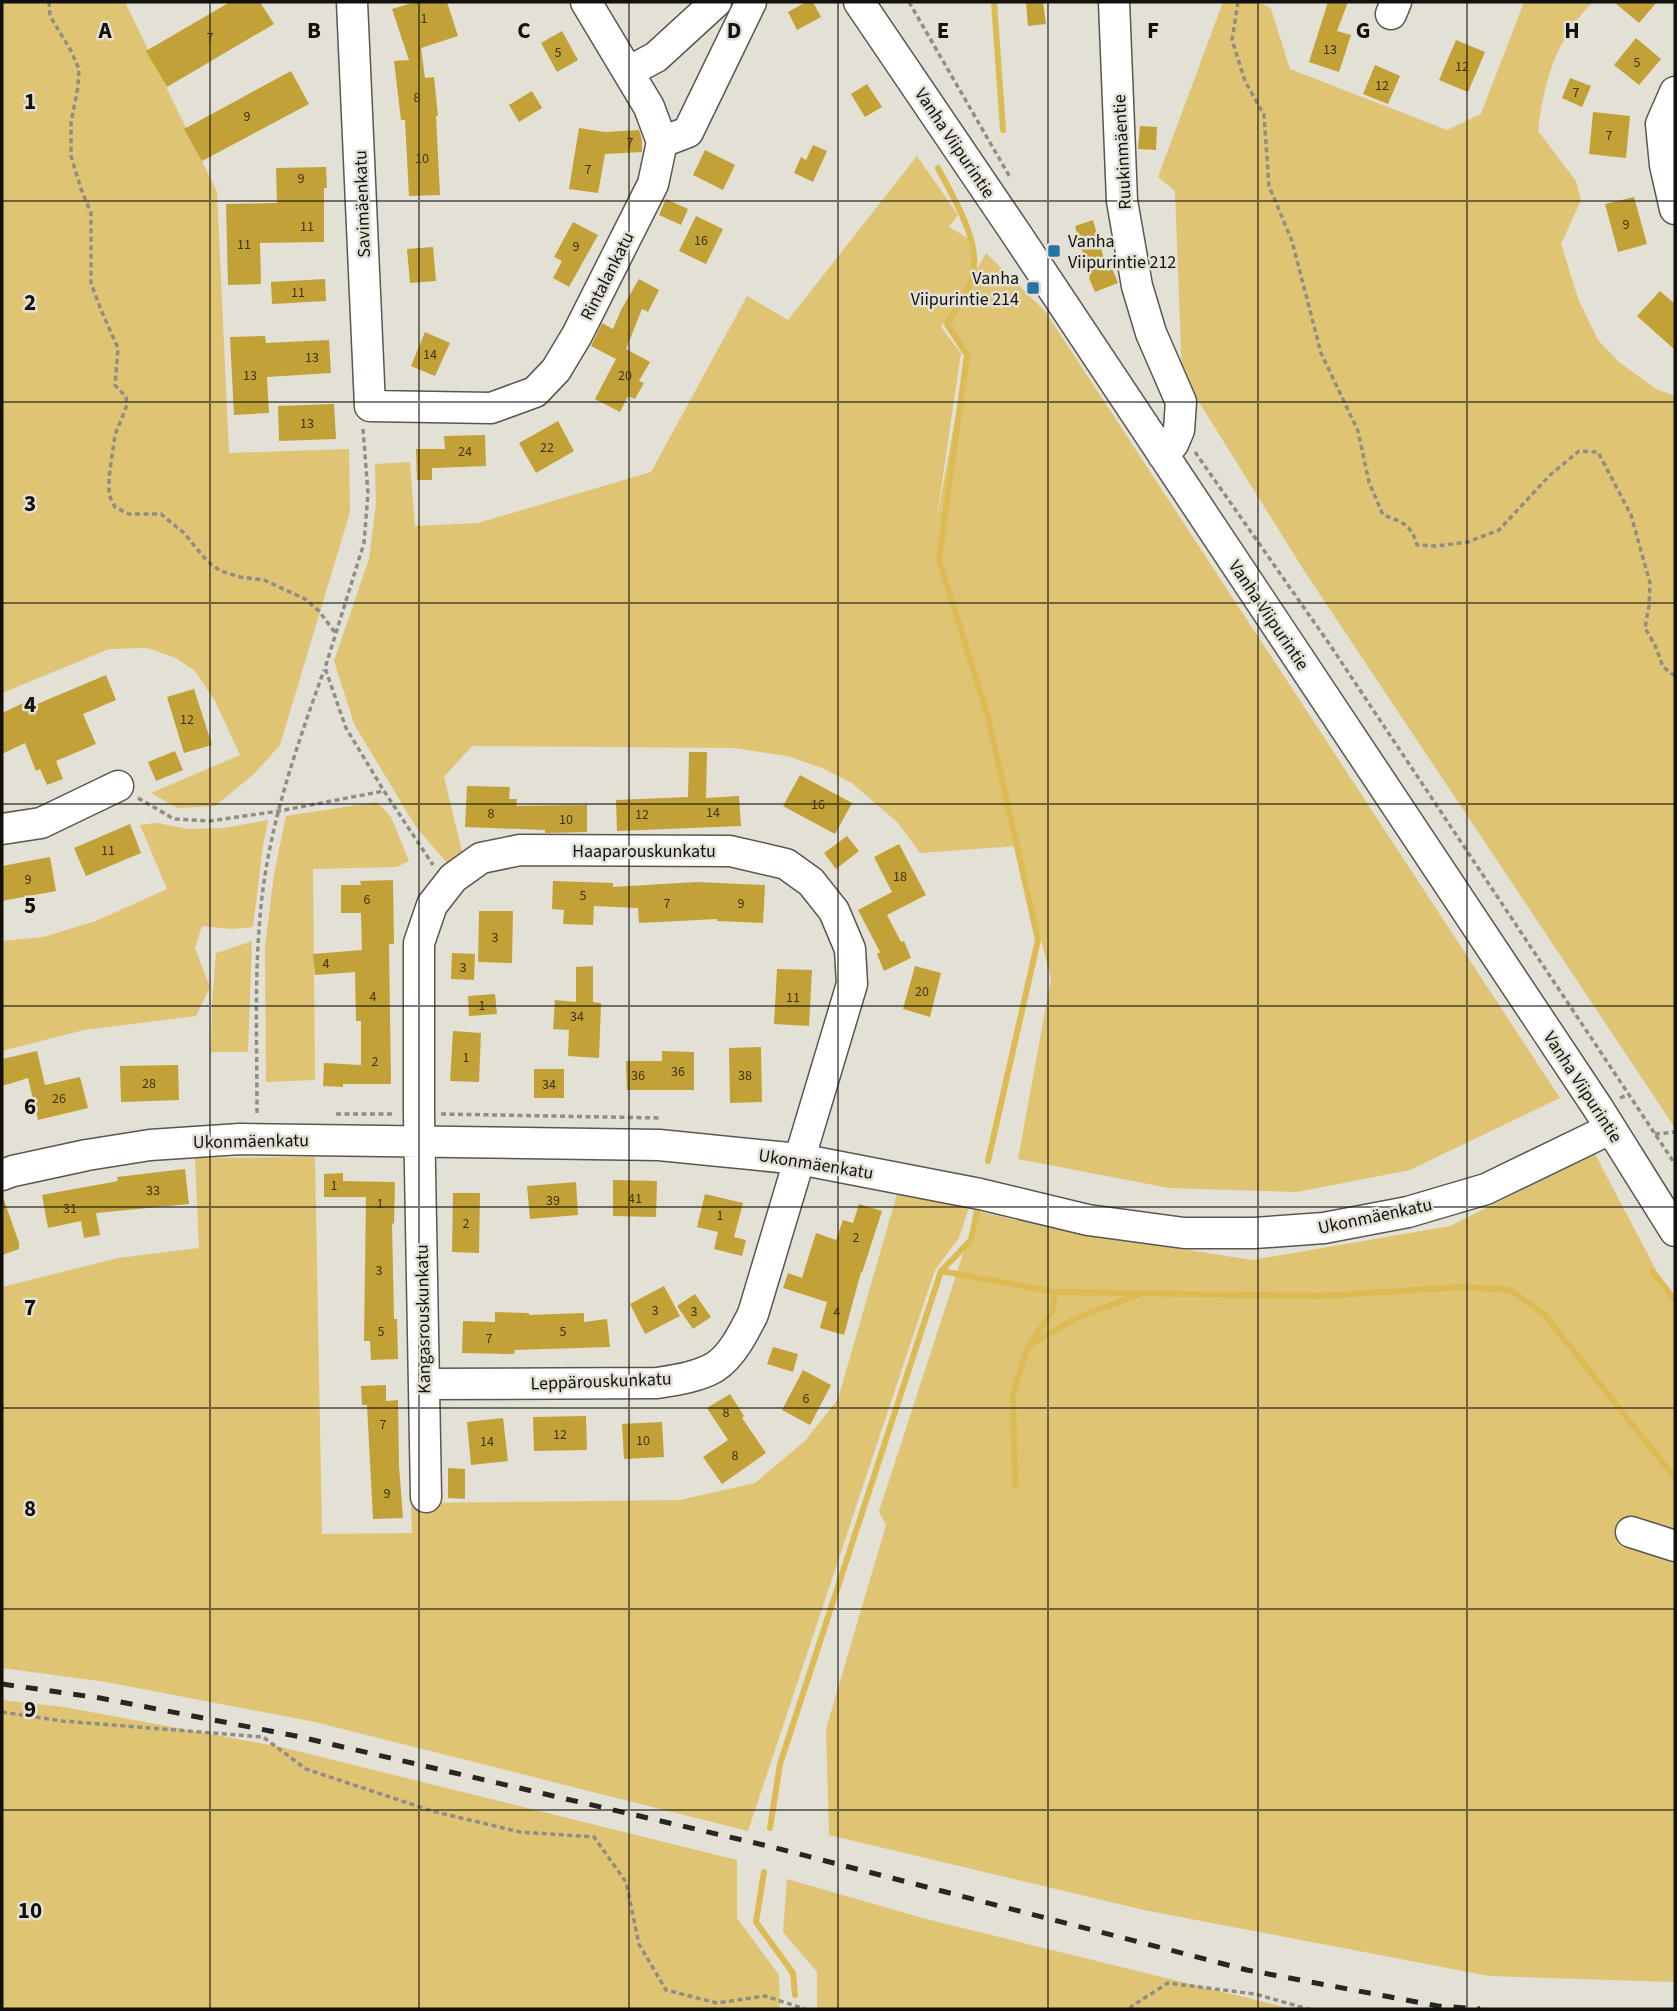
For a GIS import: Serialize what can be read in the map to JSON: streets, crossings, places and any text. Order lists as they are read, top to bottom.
{
  "streets": {
    "street": [
      "Vanha Viipurintie",
      "Ruukinmäentie",
      "Savimäenkatu",
      "Rintalankatu",
      "Haaparouskunkatu",
      "Ukonmäenkatu",
      "Kangasrouskunkatu",
      "Leppärouskunkatu"
    ]
  },
  "crossings": [
    ["Vanha Viipurintie", "Ukonmäenkatu"],
    ["Savimäenkatu", "Rintalankatu"],
    ["Haaparouskunkatu", "Ukonmäenkatu"],
    ["Haaparouskunkatu", "Kangasrouskunkatu"],
    ["Haaparouskunkatu", "Leppärouskunkatu"],
    ["Ukonmäenkatu", "Kangasrouskunkatu"],
    ["Ukonmäenkatu", "Leppärouskunkatu"],
    ["Kangasrouskunkatu", "Leppärouskunkatu"]
  ],
  "places": {
    "transit": ["Vanha Viipurintie 212", "Vanha Viipurintie 214"]
  },
  "house_numbers": [
    "1",
    "7",
    "13",
    "5",
    "5",
    "12",
    "12",
    "7",
    "8",
    "9",
    "7",
    "7",
    "10",
    "7",
    "9",
    "9",
    "11",
    "16",
    "11",
    "9",
    "11",
    "14",
    "13",
    "13",
    "20",
    "13",
    "22",
    "24",
    "12",
    "16",
    "14",
    "8",
    "12",
    "10",
    "11",
    "18",
    "9",
    "5",
    "6",
    "7",
    "9",
    "3",
    "4",
    "3",
    "20",
    "4",
    "11",
    "1",
    "34",
    "1",
    "2",
    "36",
    "36",
    "38",
    "28",
    "34",
    "26",
    "1",
    "33",
    "41",
    "39",
    "1",
    "31",
    "1",
    "2",
    "2",
    "3",
    "3",
    "3",
    "4",
    "5",
    "5",
    "7",
    "6",
    "8",
    "7",
    "12",
    "10",
    "14",
    "8",
    "9"
  ],
  "grid": {
    "columns": [
      "A",
      "B",
      "C",
      "D",
      "E",
      "F",
      "G",
      "H"
    ],
    "rows": [
      "1",
      "2",
      "3",
      "4",
      "5",
      "6",
      "7",
      "8",
      "9",
      "10"
    ]
  }
}
